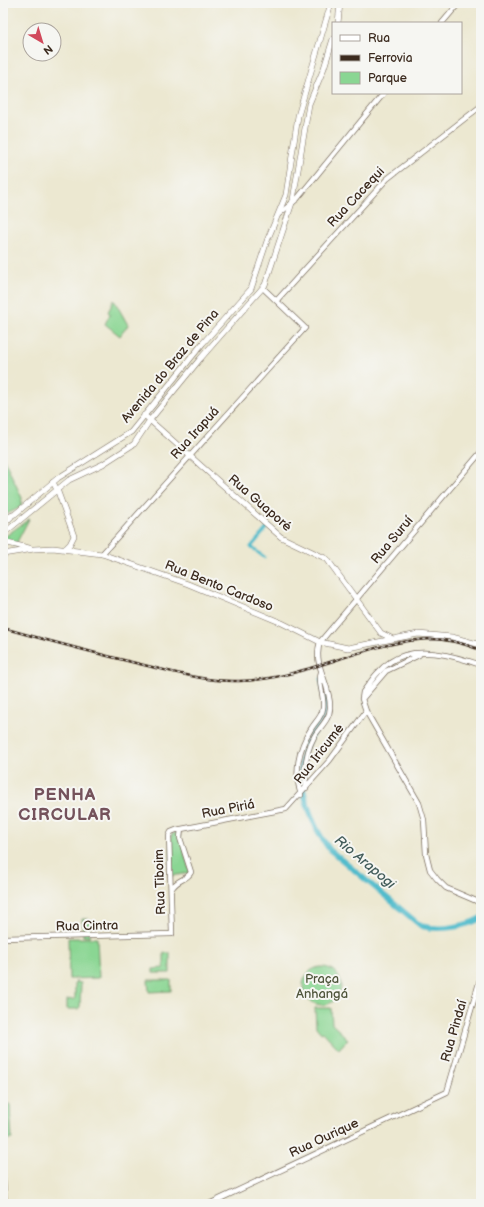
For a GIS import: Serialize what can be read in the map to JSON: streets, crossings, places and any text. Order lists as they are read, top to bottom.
{
  "streets": {
    "main road": ["Avenida do Braz de Pina", "Rua Guaporé", "Rua Bento Cardoso"],
    "street": [
      "Rua Cacequi",
      "Rua Irapuá",
      "Rua Suruí",
      "Rua Iricumé",
      "Rua Piriá",
      "Rua Tiboim",
      "Rua Cintra",
      "Rua Pindaí",
      "Rua Ourique"
    ]
  },
  "crossings": [
    ["Rua Cacequi", "Rua Irapuá"],
    ["Avenida do Braz de Pina", "Rua Guaporé"],
    ["Rua Irapuá", "Rua Guaporé"],
    ["Rua Irapuá", "Rua Bento Cardoso"],
    ["Rua Guaporé", "Rua Suruí"],
    ["Rua Suruí", "Rua Bento Cardoso"],
    ["Rua Iricumé", "Rua Piriá"],
    ["Rua Piriá", "Rua Tiboim"],
    ["Rua Tiboim", "Rua Cintra"],
    ["Rua Pindaí", "Rua Ourique"]
  ],
  "districts": ["PENHA CIRCULAR"],
  "water": ["Rio Arapogi"],
  "parks": ["Praça Anhangá"],
  "legend": ["Rua", "Ferrovia", "Parque"],
  "north": "bottom right"
}
